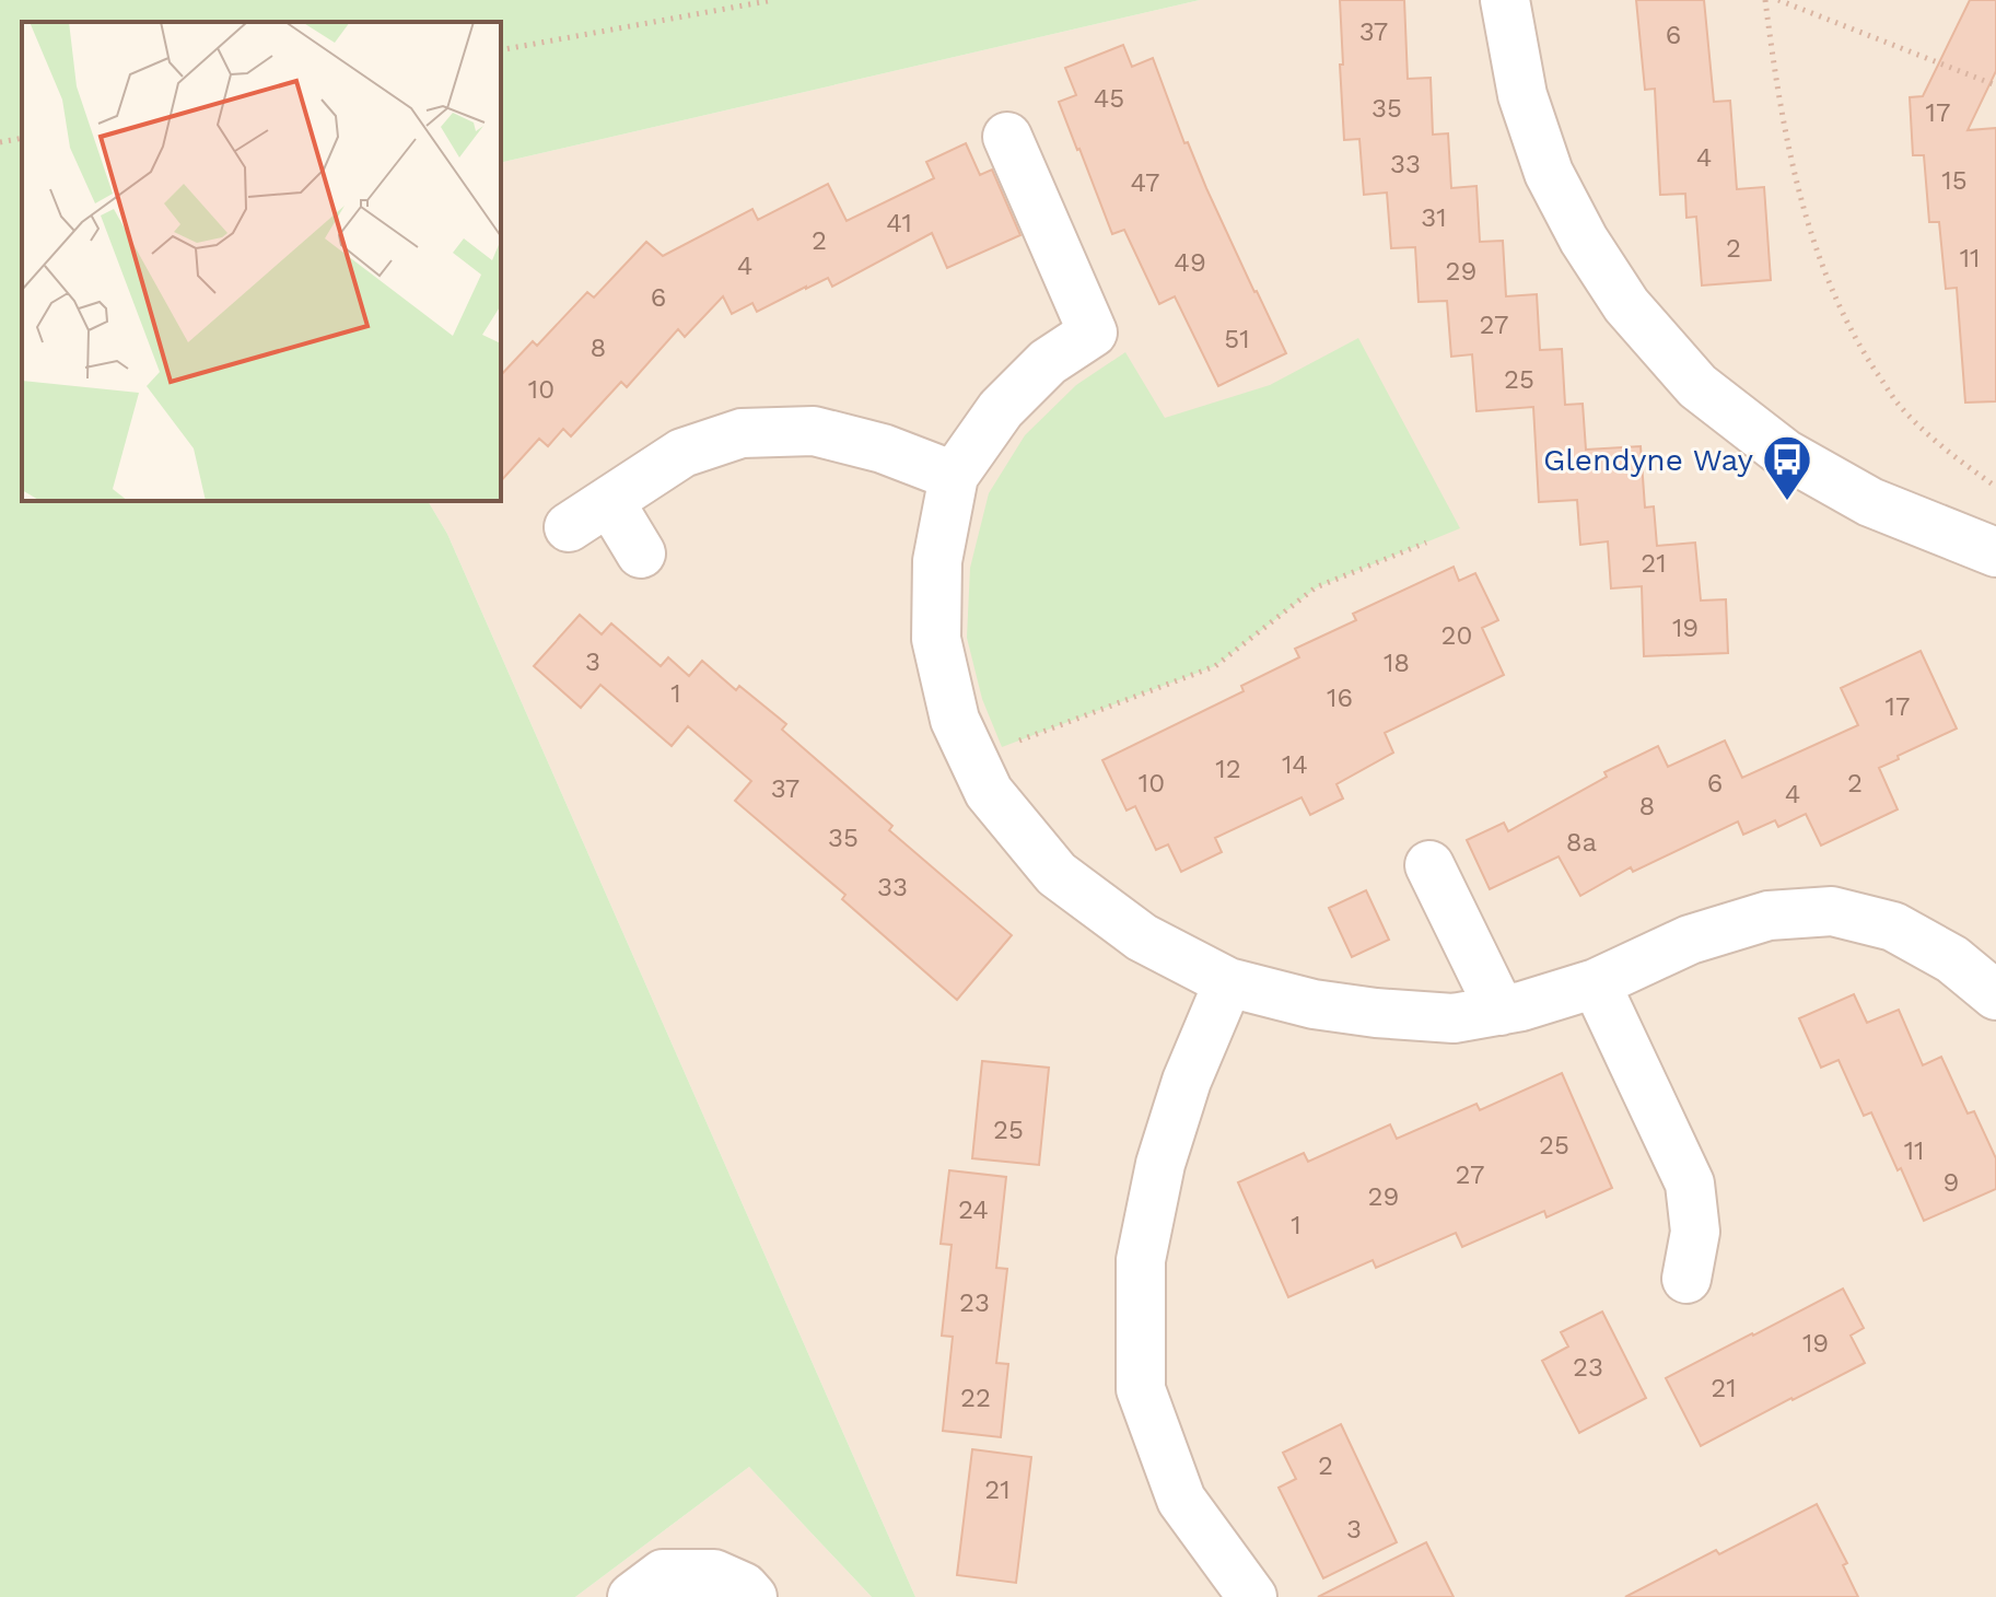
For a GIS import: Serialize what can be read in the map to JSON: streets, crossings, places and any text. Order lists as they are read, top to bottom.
{
  "places": {
    "bus stop": ["Glendyne Way"]
  },
  "house_numbers": [
    "37",
    "6",
    "45",
    "35",
    "17",
    "4",
    "33",
    "15",
    "47",
    "31",
    "41",
    "2",
    "2",
    "11",
    "49",
    "4",
    "29",
    "6",
    "27",
    "51",
    "8",
    "25",
    "10",
    "21",
    "19",
    "20",
    "3",
    "18",
    "1",
    "16",
    "17",
    "14",
    "12",
    "10",
    "6",
    "2",
    "37",
    "4",
    "8",
    "35",
    "8a",
    "33",
    "25",
    "25",
    "11",
    "27",
    "9",
    "29",
    "24",
    "1",
    "23",
    "19",
    "23",
    "21",
    "22",
    "2",
    "21",
    "3"
  ]
}
